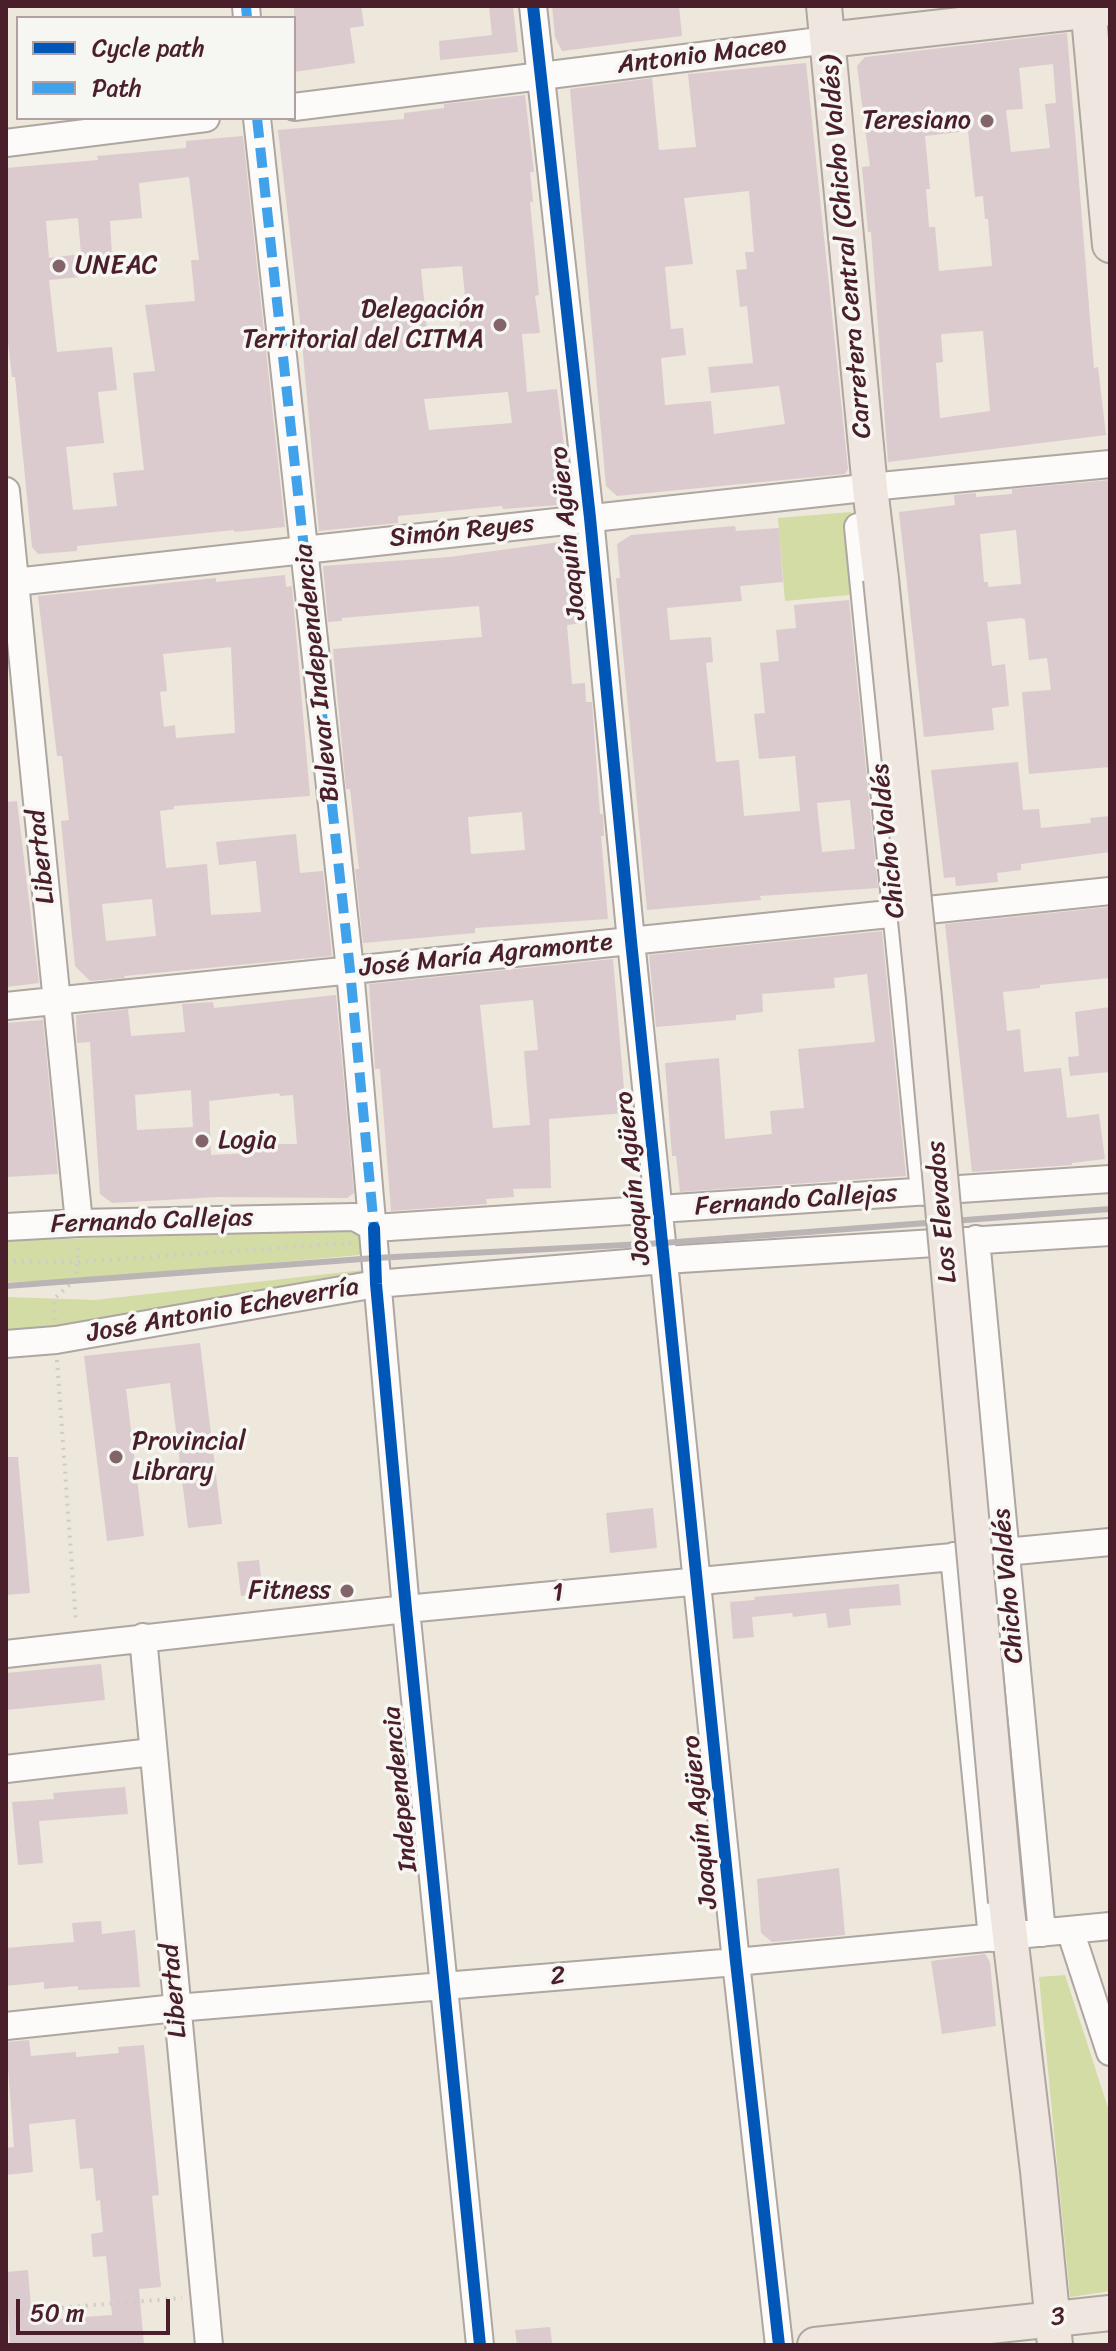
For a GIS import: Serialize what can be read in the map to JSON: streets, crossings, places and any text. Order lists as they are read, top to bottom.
{
  "streets": {
    "main road": [
      "Antonio Maceo",
      "Carretera Central (Chicho Valdés)",
      "Los Elevados",
      "3"
    ],
    "street": [
      "Simón Reyes",
      "Joaquín Agüero",
      "Bulevar Independencia",
      "Chicho Valdés",
      "Libertad",
      "José María Agramonte",
      "Fernando Callejas",
      "José Antonio Echeverría",
      "1",
      "Independencia",
      "2"
    ]
  },
  "crossings": [
    ["Antonio Maceo", "Carretera Central (Chicho Valdés)"],
    ["Antonio Maceo", "Joaquín Agüero"],
    ["Carretera Central (Chicho Valdés)", "Simón Reyes"],
    ["Carretera Central (Chicho Valdés)", "Chicho Valdés"],
    ["Carretera Central (Chicho Valdés)", "Los Elevados"],
    ["Simón Reyes", "Joaquín Agüero"],
    ["Simón Reyes", "Bulevar Independencia"],
    ["Simón Reyes", "Chicho Valdés"],
    ["Simón Reyes", "Libertad"],
    ["Simón Reyes", "Los Elevados"],
    ["Joaquín Agüero", "José María Agramonte"],
    ["Joaquín Agüero", "Fernando Callejas"],
    ["Joaquín Agüero", "José Antonio Echeverría"],
    ["Joaquín Agüero", "1"],
    ["Joaquín Agüero", "2"],
    ["Bulevar Independencia", "José María Agramonte"],
    ["Bulevar Independencia", "Fernando Callejas"],
    ["Bulevar Independencia", "Independencia"],
    ["Chicho Valdés", "José María Agramonte"],
    ["Chicho Valdés", "Fernando Callejas"],
    ["Chicho Valdés", "Los Elevados"],
    ["Chicho Valdés", "José Antonio Echeverría"],
    ["Chicho Valdés", "1"],
    ["Chicho Valdés", "2"],
    ["Libertad", "José María Agramonte"],
    ["Libertad", "Fernando Callejas"],
    ["Libertad", "1"],
    ["Libertad", "2"],
    ["Fernando Callejas", "Independencia"],
    ["Los Elevados", "2"],
    ["José Antonio Echeverría", "Independencia"],
    ["1", "Independencia"],
    ["Independencia", "2"]
  ],
  "places": [
    "Teresiano",
    "UNEAC",
    "Delegación Territorial del CITMA",
    "Logia",
    "Provincial Library",
    "Fitness"
  ],
  "legend": ["Cycle path", "Path"],
  "scale_bar": "50 m"
}
